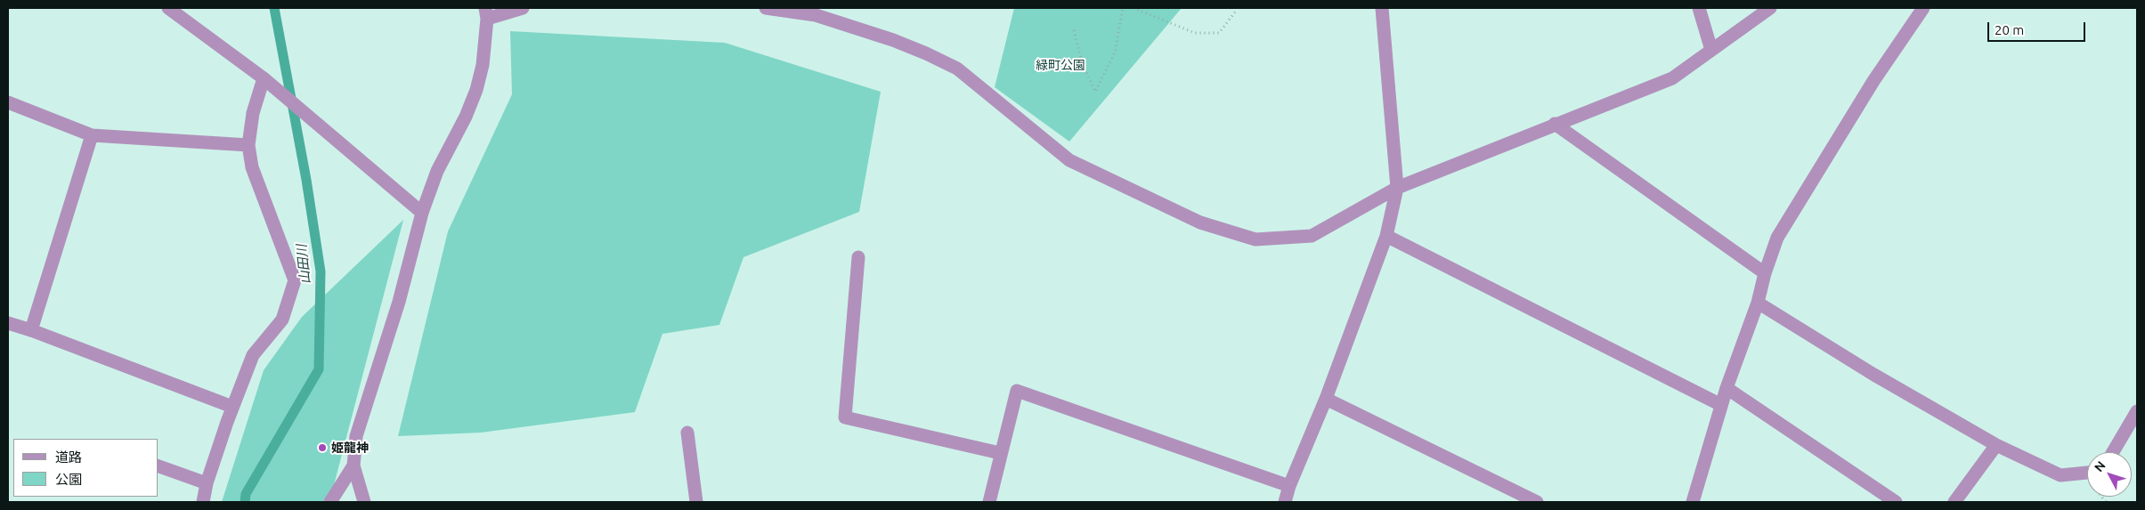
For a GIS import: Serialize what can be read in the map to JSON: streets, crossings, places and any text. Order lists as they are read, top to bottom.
{
  "water": ["山田川"],
  "parks": ["緑町公園"],
  "places": ["姫龍神"],
  "legend": ["道路", "公園"],
  "scale_bar": "20 m",
  "north": "top left"
}
